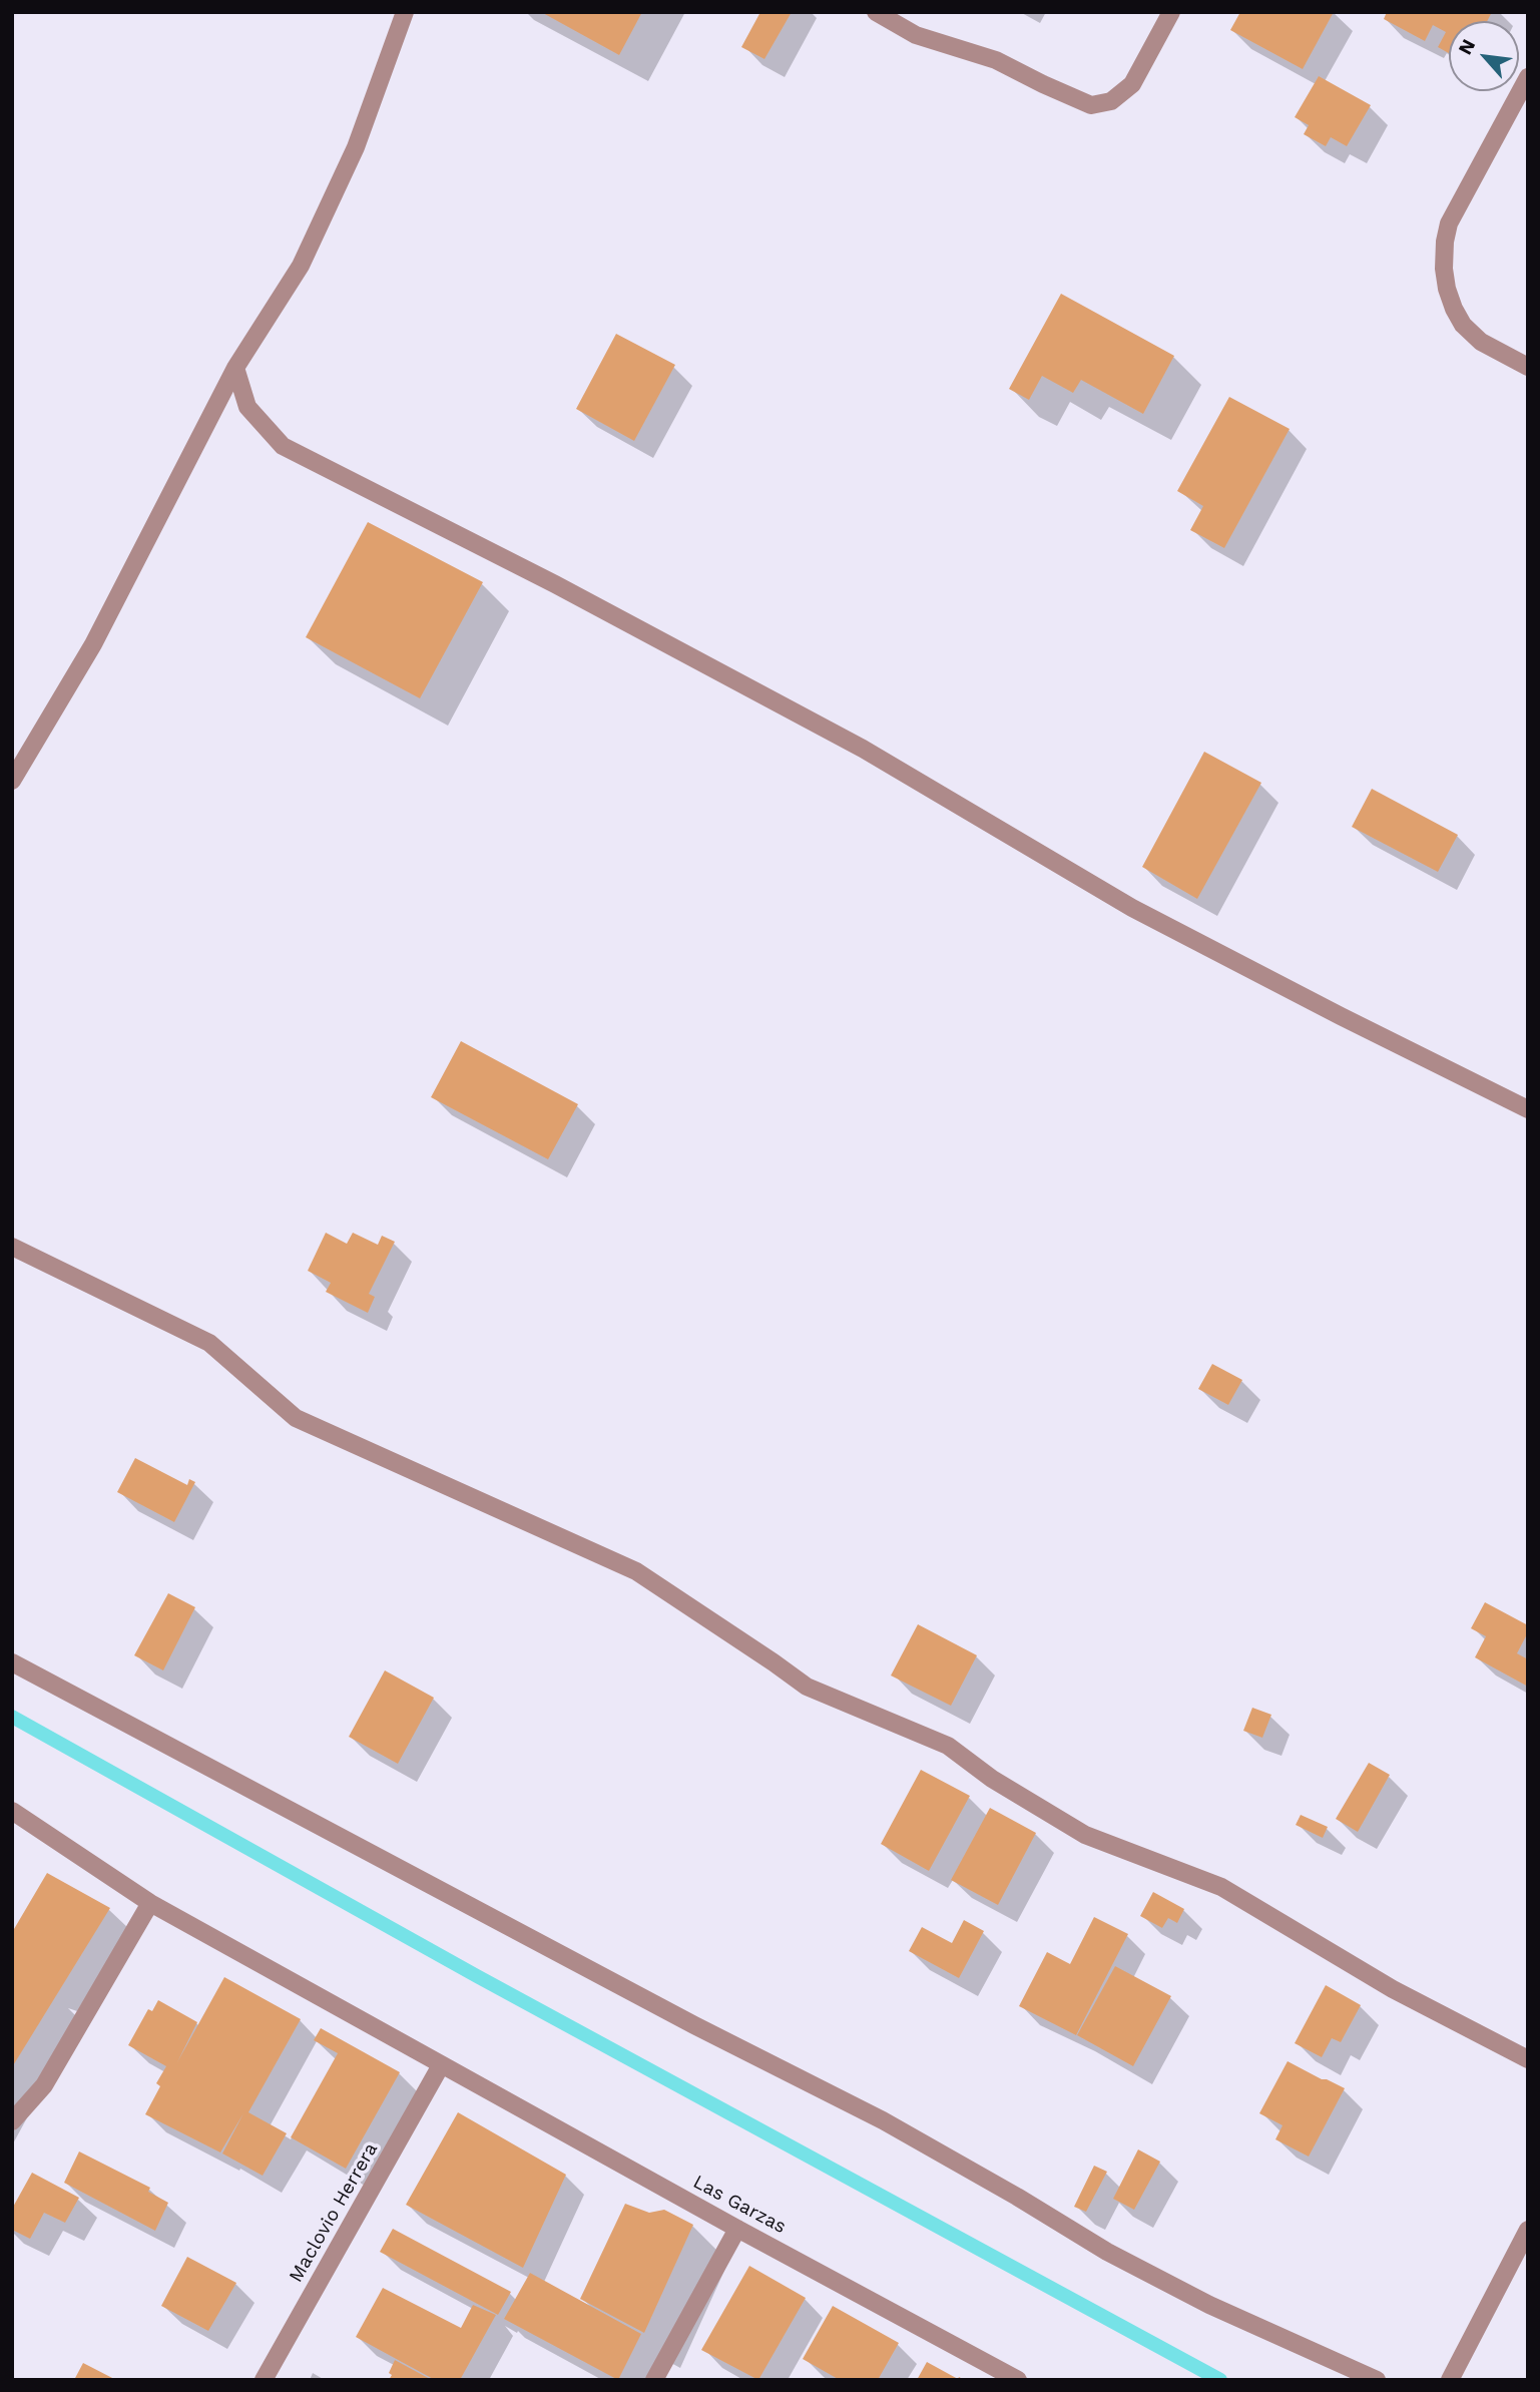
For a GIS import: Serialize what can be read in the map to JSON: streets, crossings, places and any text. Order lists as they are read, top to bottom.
{
  "streets": {
    "street": ["Las Garzas", "Maclovio Herrera"]
  },
  "crossings": [
    ["Las Garzas", "Maclovio Herrera"]
  ],
  "north": "top left"
}
